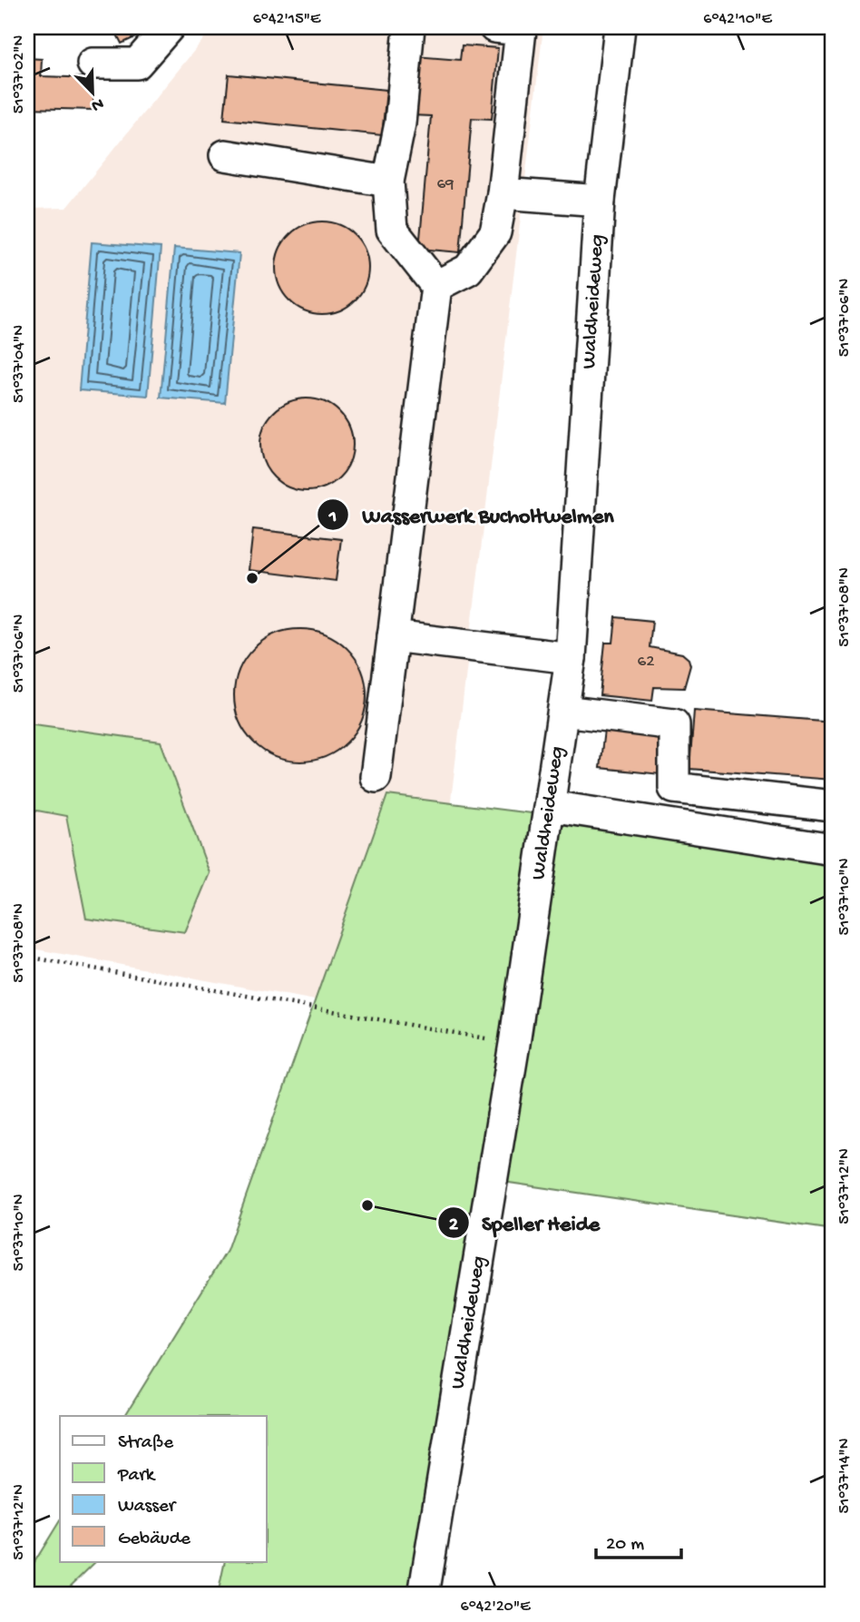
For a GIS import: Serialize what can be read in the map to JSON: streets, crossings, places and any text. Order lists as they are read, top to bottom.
{
  "streets": {
    "street": ["Waldheideweg"]
  },
  "places": ["Wasserwerk Bucholtwelmen", "Speller Heide"],
  "house_numbers": ["69", "62"],
  "legend": [
    "Straße",
    "Park",
    "Wasser",
    "Gebäude"
  ],
  "scale_bar": "20 m",
  "north": "bottom right",
  "coordinates": [
    "6°42'15\"E",
    "6°42'10\"E",
    "51°37'02\"N",
    "51°37'06\"N",
    "51°37'04\"N",
    "51°37'08\"N",
    "51°37'10\"N",
    "51°37'12\"N",
    "51°37'14\"N",
    "6°42'20\"E"
  ]
}
